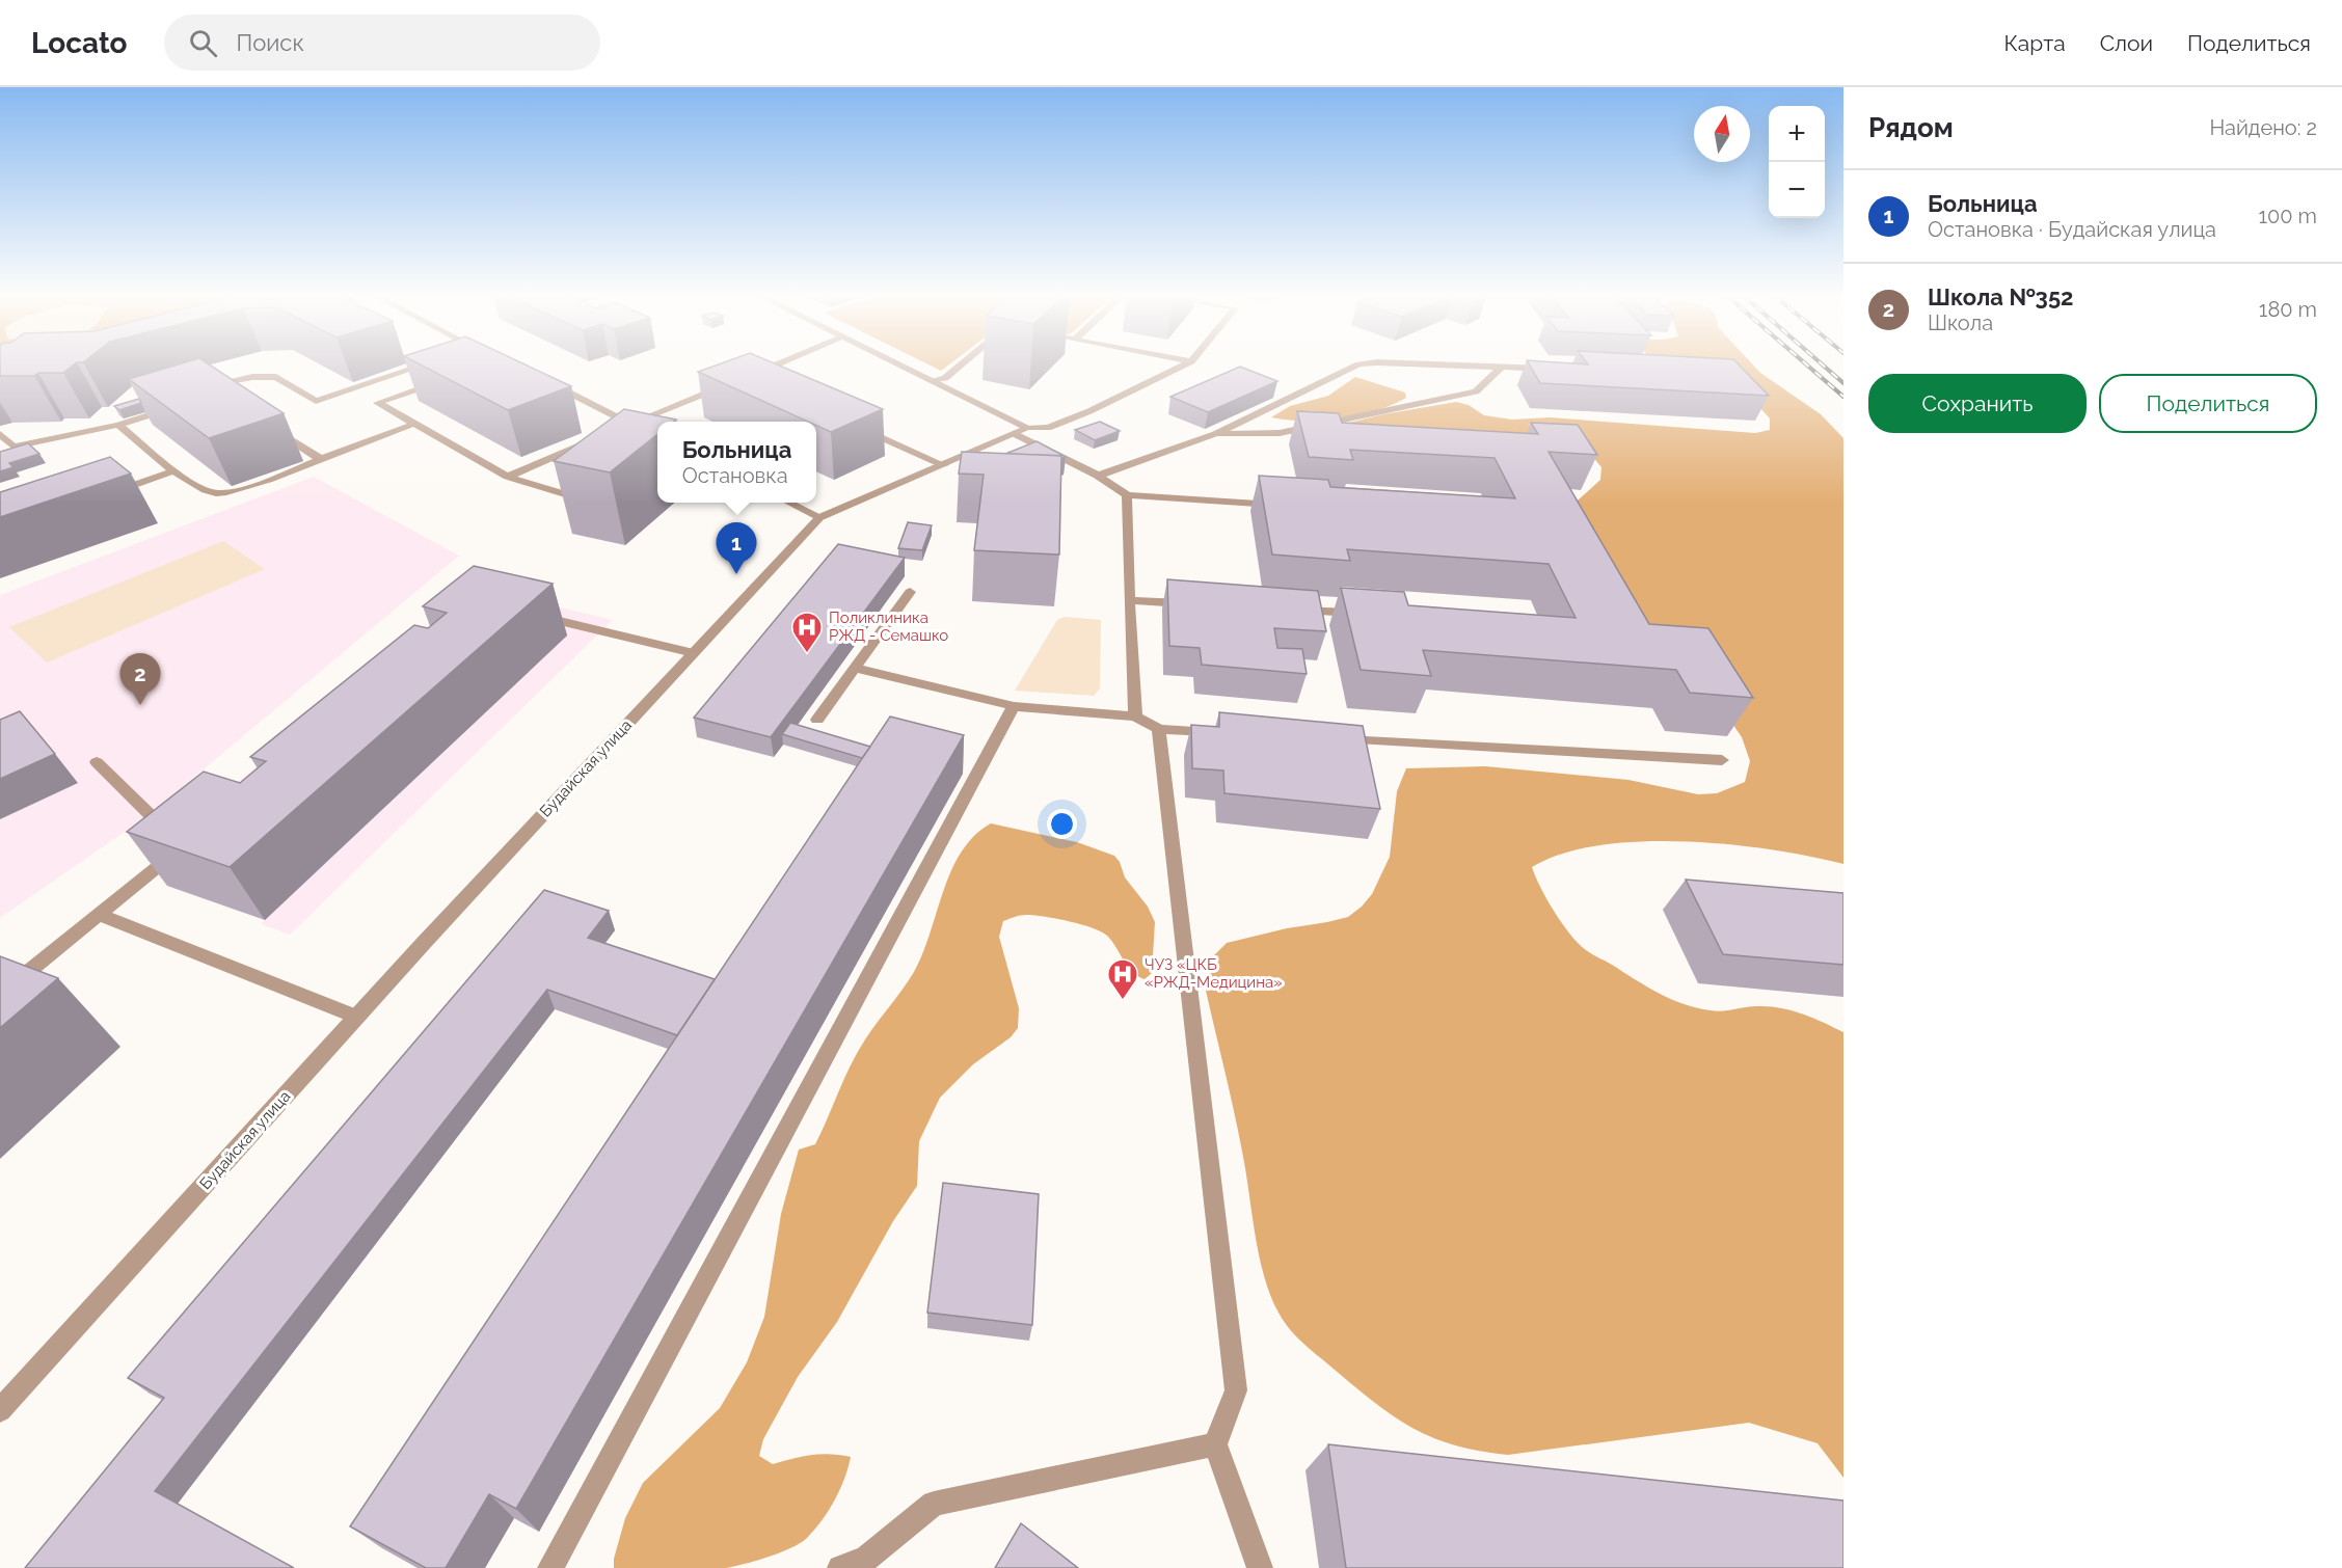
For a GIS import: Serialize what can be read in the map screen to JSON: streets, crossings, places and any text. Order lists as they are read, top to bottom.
{
  "streets": {
    "street": ["Будайская улица"]
  },
  "places": {
    "hospital": ["Поликлиника РЖД - Семашко", "ЧУЗ «ЦКБ «РЖД-Медицина»"]
  },
  "north": "top",
  "page": {
    "header": "Locato",
    "search": "Поиск",
    "nav": ["Карта", "Слои", "Поделиться"],
    "heading": ["Рядом", "Найдено: 2"],
    "map_buttons": ["+", "−"],
    "list": [
      {
        "mark": "1",
        "name": "Больница",
        "note": "Остановка · Будайская улица",
        "value": "100 m"
      },
      {
        "mark": "2",
        "name": "Школа №352",
        "note": "Школа",
        "value": "180 m"
      }
    ],
    "buttons": ["Сохранить", "Поделиться"],
    "popup": ["Больница", "Остановка"],
    "pins": ["1", "2"]
  }
}
